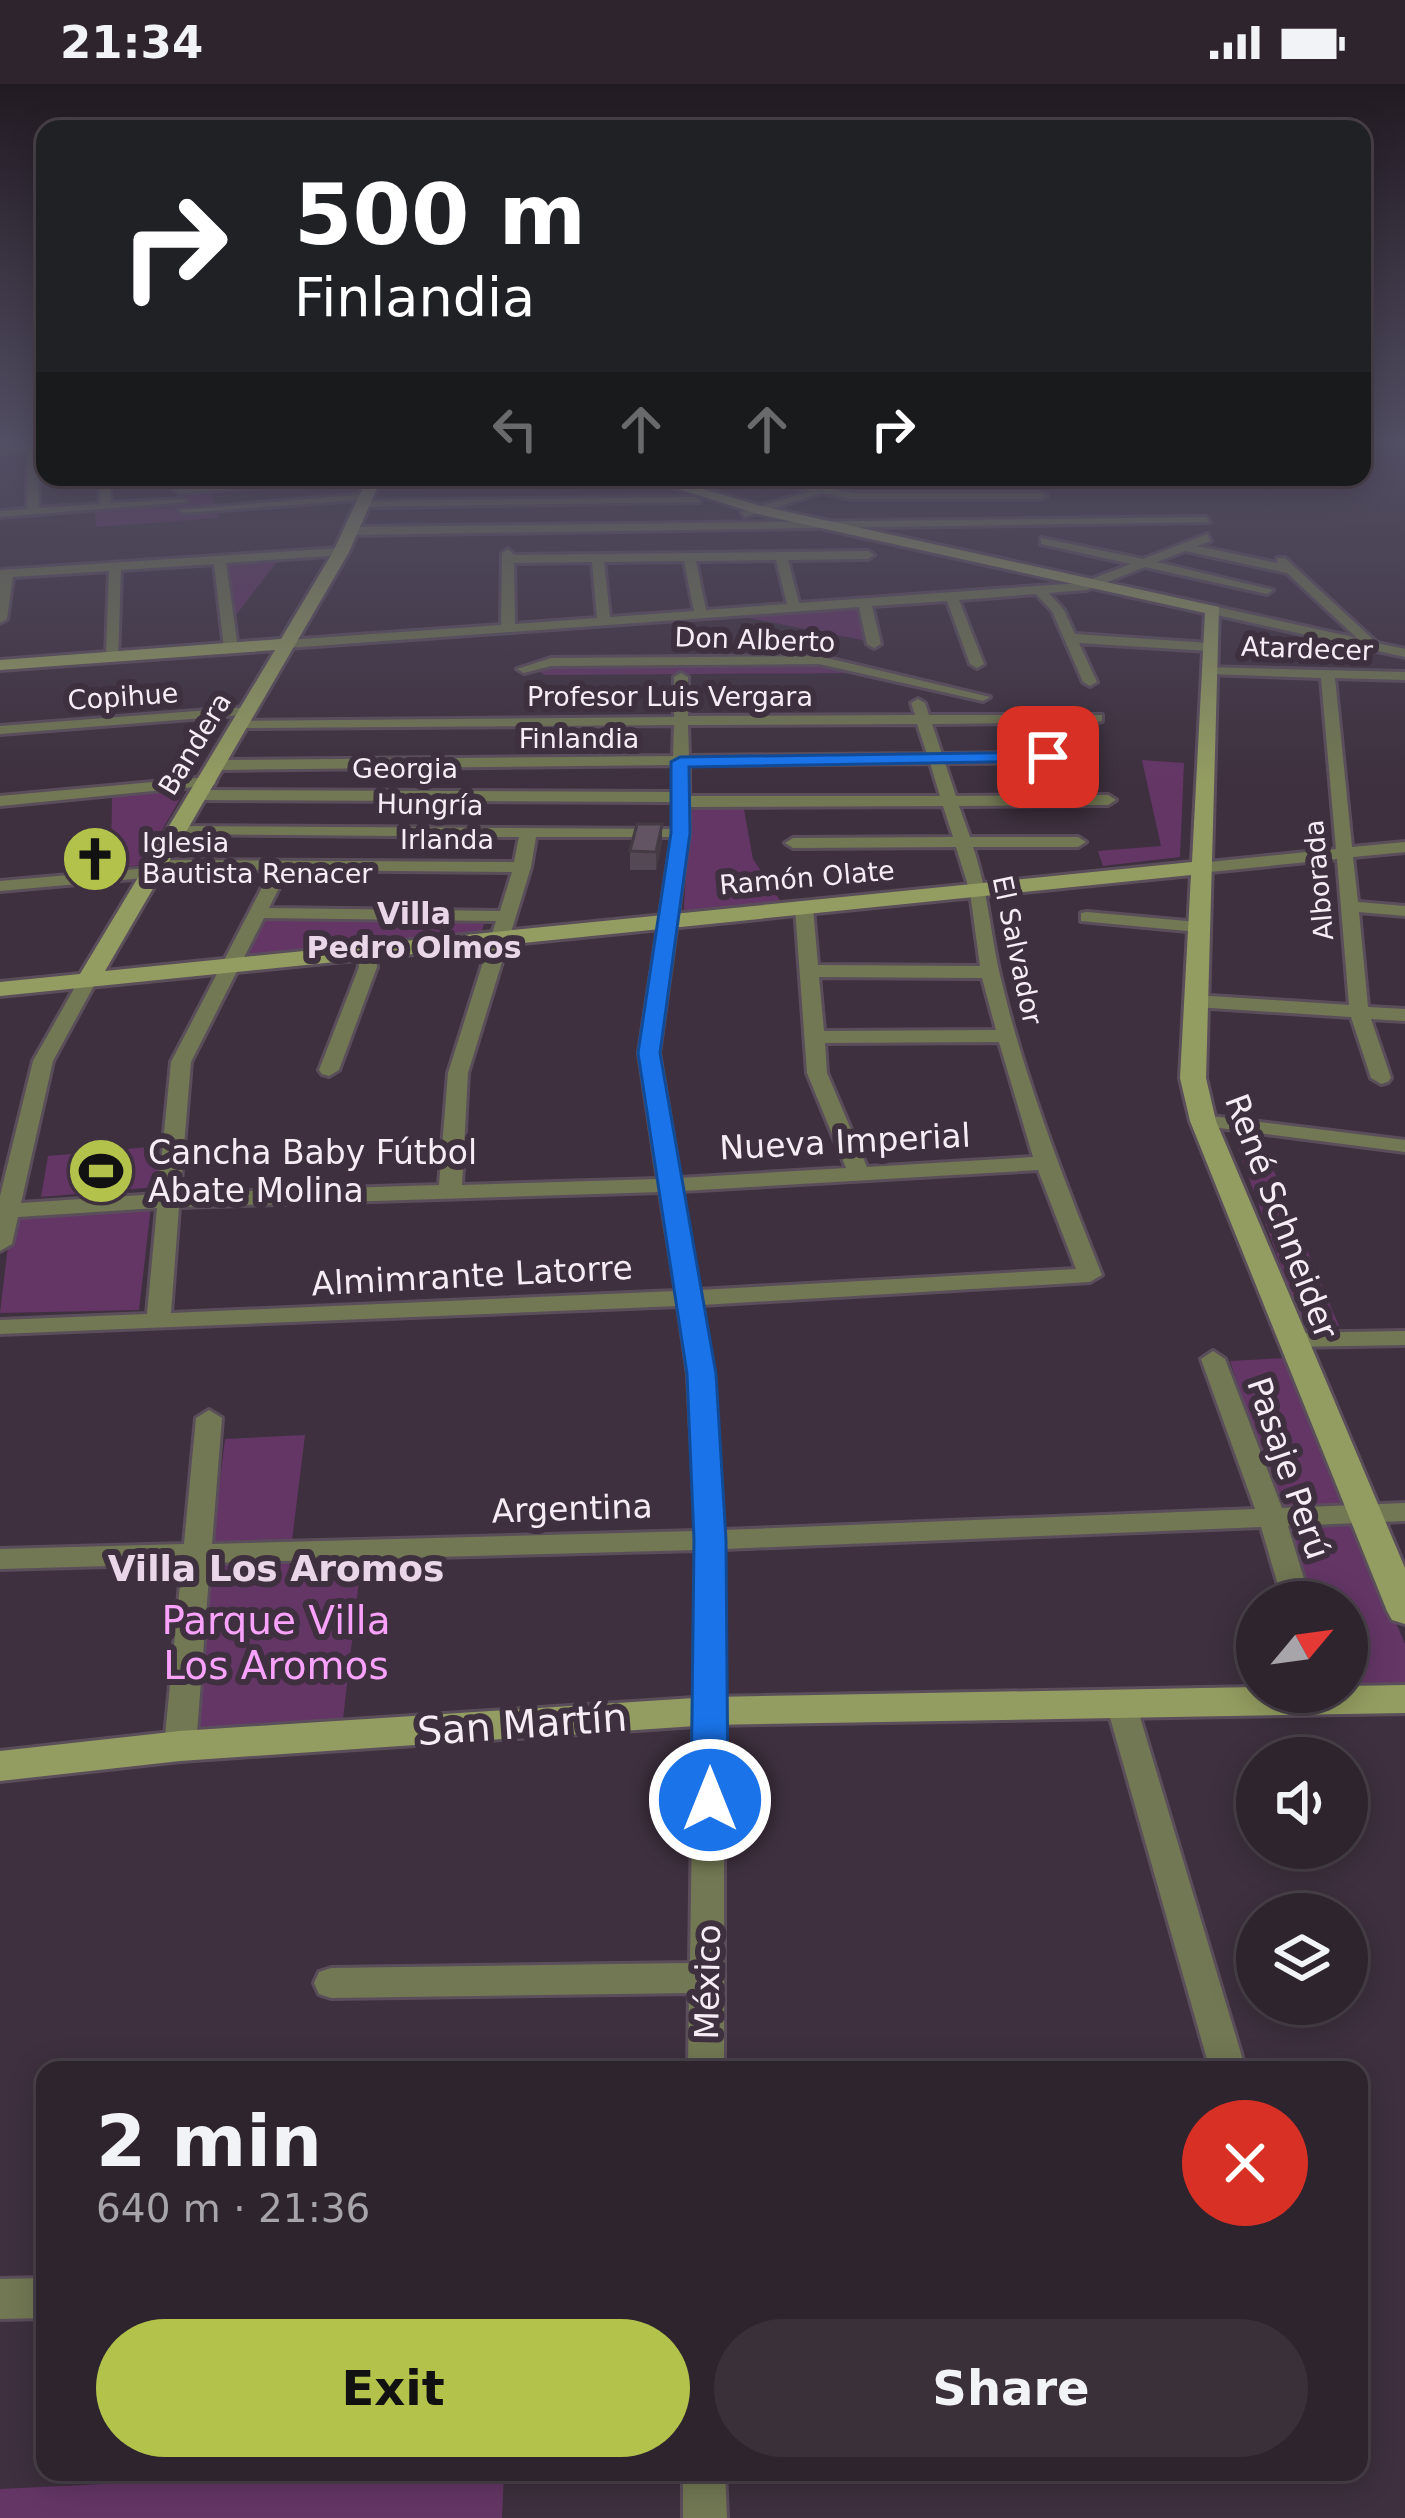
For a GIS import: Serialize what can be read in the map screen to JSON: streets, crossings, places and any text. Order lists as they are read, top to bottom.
{
  "streets": {
    "street": [
      "Don Alberto",
      "Atardecer",
      "Copihue",
      "Profesor Luis Vergara",
      "Finlandia",
      "Bandera",
      "Georgia",
      "Hungría",
      "Irlanda",
      "Ramón Olate",
      "Alborada",
      "El Salvador",
      "Nueva Imperial",
      "René Schneider",
      "Almimrante Latorre",
      "Pasaje Perú",
      "Argentina",
      "San Martín",
      "México"
    ]
  },
  "crossings": [
    ["Don Alberto", "El Salvador"],
    ["Don Alberto", "México"],
    ["Atardecer", "Alborada"],
    ["Atardecer", "René Schneider"],
    ["Copihue", "Profesor Luis Vergara"],
    ["Copihue", "Bandera"],
    ["Profesor Luis Vergara", "Bandera"],
    ["Profesor Luis Vergara", "El Salvador"],
    ["Profesor Luis Vergara", "México"],
    ["Finlandia", "Bandera"],
    ["Finlandia", "Georgia"],
    ["Finlandia", "El Salvador"],
    ["Finlandia", "México"],
    ["Bandera", "Georgia"],
    ["Bandera", "Hungría"],
    ["Bandera", "Irlanda"],
    ["Bandera", "Ramón Olate"],
    ["Bandera", "Nueva Imperial"],
    ["Georgia", "El Salvador"],
    ["Georgia", "México"],
    ["Hungría", "México"],
    ["Ramón Olate", "Alborada"],
    ["Ramón Olate", "El Salvador"],
    ["Ramón Olate", "René Schneider"],
    ["Ramón Olate", "México"],
    ["El Salvador", "Nueva Imperial"],
    ["El Salvador", "Almimrante Latorre"],
    ["Nueva Imperial", "México"],
    ["René Schneider", "Argentina"],
    ["Almimrante Latorre", "México"],
    ["Pasaje Perú", "Argentina"],
    ["Argentina", "México"],
    ["San Martín", "México"]
  ],
  "districts": ["Villa Pedro Olmos", "Villa Los Aromos"],
  "parks": ["Parque Villa Los Aromos"],
  "places": {
    "church": ["Iglesia Bautista Renacer"],
    "sports": ["Cancha Baby Fútbol Abate Molina"]
  },
  "north": "top right",
  "page": {
    "status": "21:34",
    "turn": ["500 m", "Finlandia"],
    "heading": ["2 min", "640 m · 21:36"],
    "buttons": ["Exit", "Share"]
  }
}
